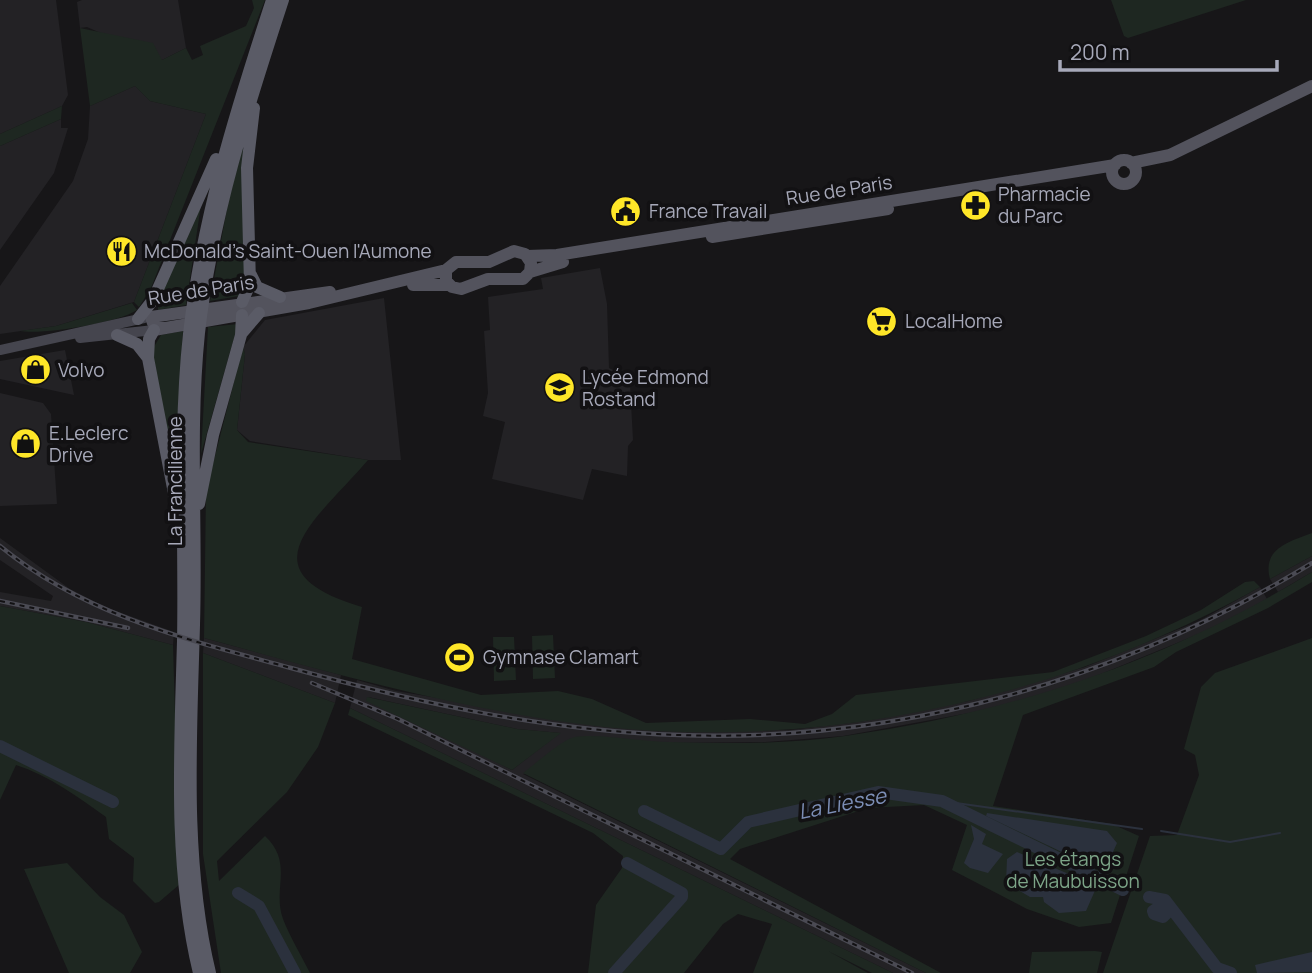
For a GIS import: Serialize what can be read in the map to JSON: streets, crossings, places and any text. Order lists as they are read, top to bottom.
{
  "streets": {
    "highway": ["La Francilienne"],
    "main road": ["Rue de Paris"]
  },
  "water": ["La Liesse"],
  "parks": ["Les étangs de Maubuisson"],
  "places": {
    "pharmacy": ["Pharmacie du Parc"],
    "public building": ["France Travail"],
    "restaurant": ["McDonald's Saint-Ouen l'Aumone"],
    "supermarket": ["LocalHome"],
    "shop": ["Volvo", "E.Leclerc Drive"],
    "school or university": ["Lycée Edmond Rostand"],
    "sports": ["Gymnase Clamart"]
  },
  "scale_bar": "200 m"
}
